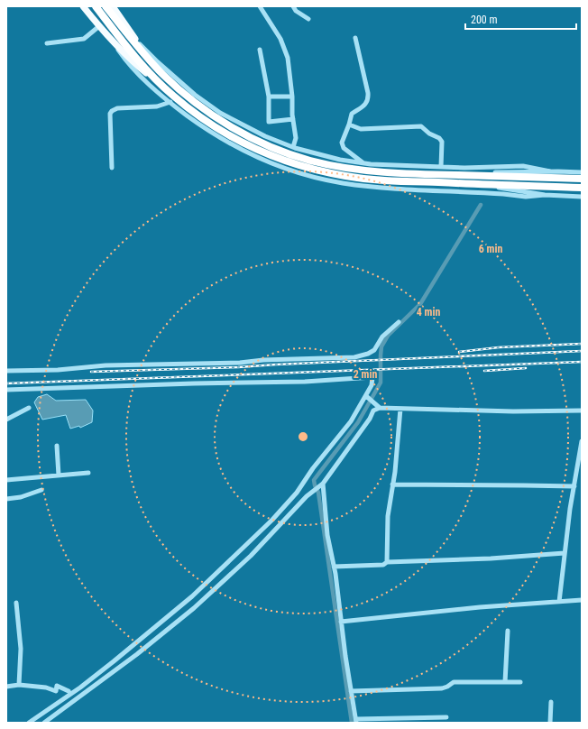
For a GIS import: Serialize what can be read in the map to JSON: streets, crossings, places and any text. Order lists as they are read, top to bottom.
{
  "scale_bar": "200 m",
  "rings": ["6 min", "4 min", "2 min"]
}
